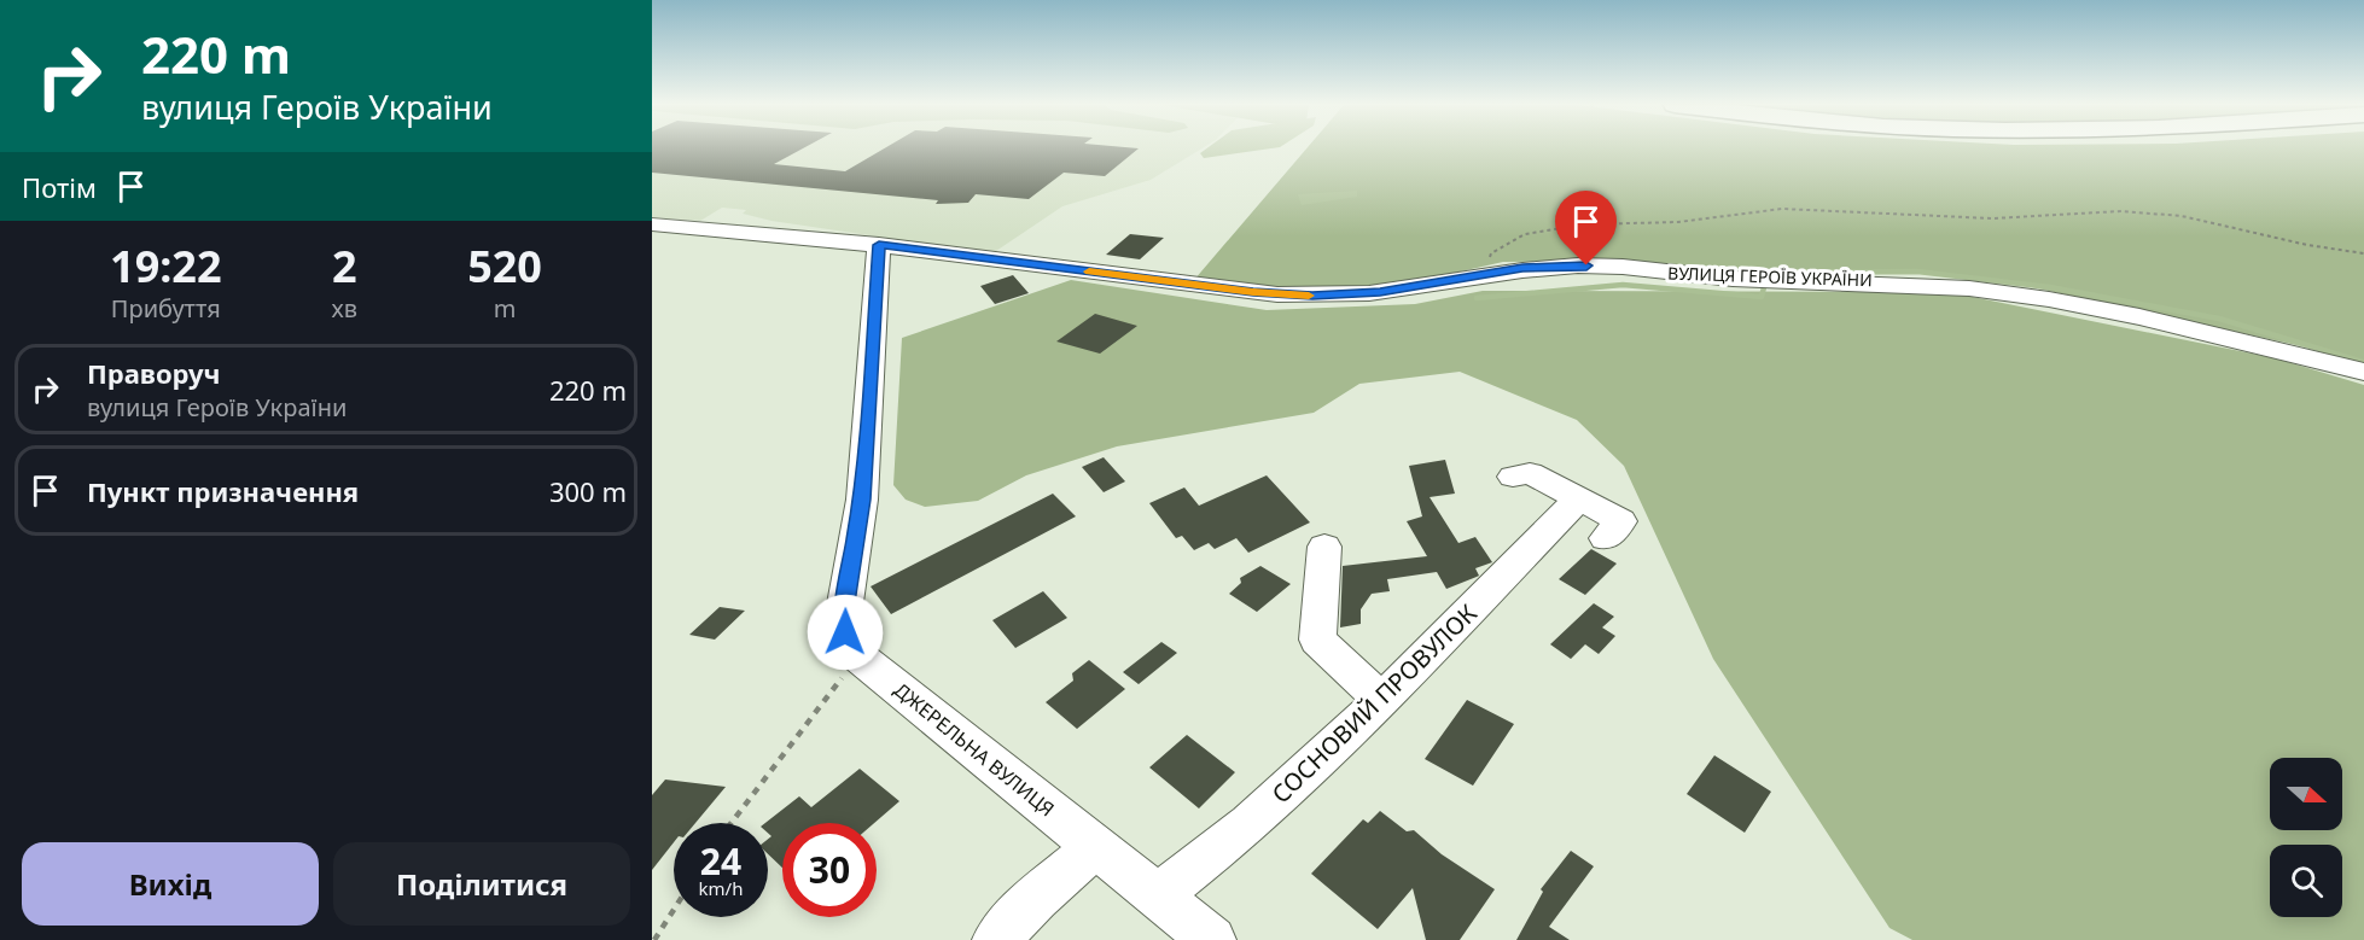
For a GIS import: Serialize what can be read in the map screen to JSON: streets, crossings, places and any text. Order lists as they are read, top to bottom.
{
  "streets": {
    "street": ["ВУЛИЦЯ ГЕРОЇВ УКРАЇНИ", "СОСНОВИЙ ПРОВУЛОК", "ДЖЕРЕЛЬНА ВУЛИЦЯ"]
  },
  "crossings": [
    ["ВУЛИЦЯ ГЕРОЇВ УКРАЇНИ", "ДЖЕРЕЛЬНА ВУЛИЦЯ"],
    ["СОСНОВИЙ ПРОВУЛОК", "ДЖЕРЕЛЬНА ВУЛИЦЯ"]
  ],
  "north": "right",
  "page": {
    "turn": ["220 m", "вулиця Героїв України"],
    "then": "Потім",
    "eta": [
      "19:22",
      "Прибуття",
      "2",
      "хв",
      "520",
      "m"
    ],
    "list": [
      {
        "name": "Праворуч",
        "note": "вулиця Героїв України",
        "value": "220 m"
      },
      {
        "name": "Пункт призначення",
        "value": "300 m"
      }
    ],
    "speed": "24 km/h",
    "limit": "30",
    "buttons": ["Вихід", "Поділитися"]
  }
}
